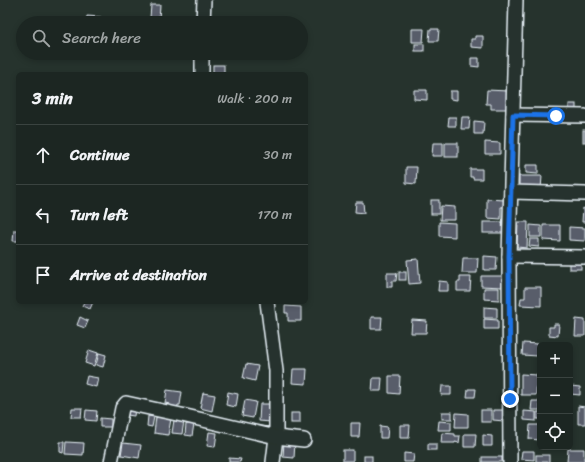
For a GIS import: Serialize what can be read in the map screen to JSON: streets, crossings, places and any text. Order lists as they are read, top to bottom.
{
  "page": {
    "search": "Search here",
    "heading": ["3 min", "Walk · 200 m"],
    "list": [
      ["Continue", "30 m"],
      ["Turn left", "170 m"],
      "Arrive at destination"
    ],
    "map_buttons": ["+", "−"]
  }
}
